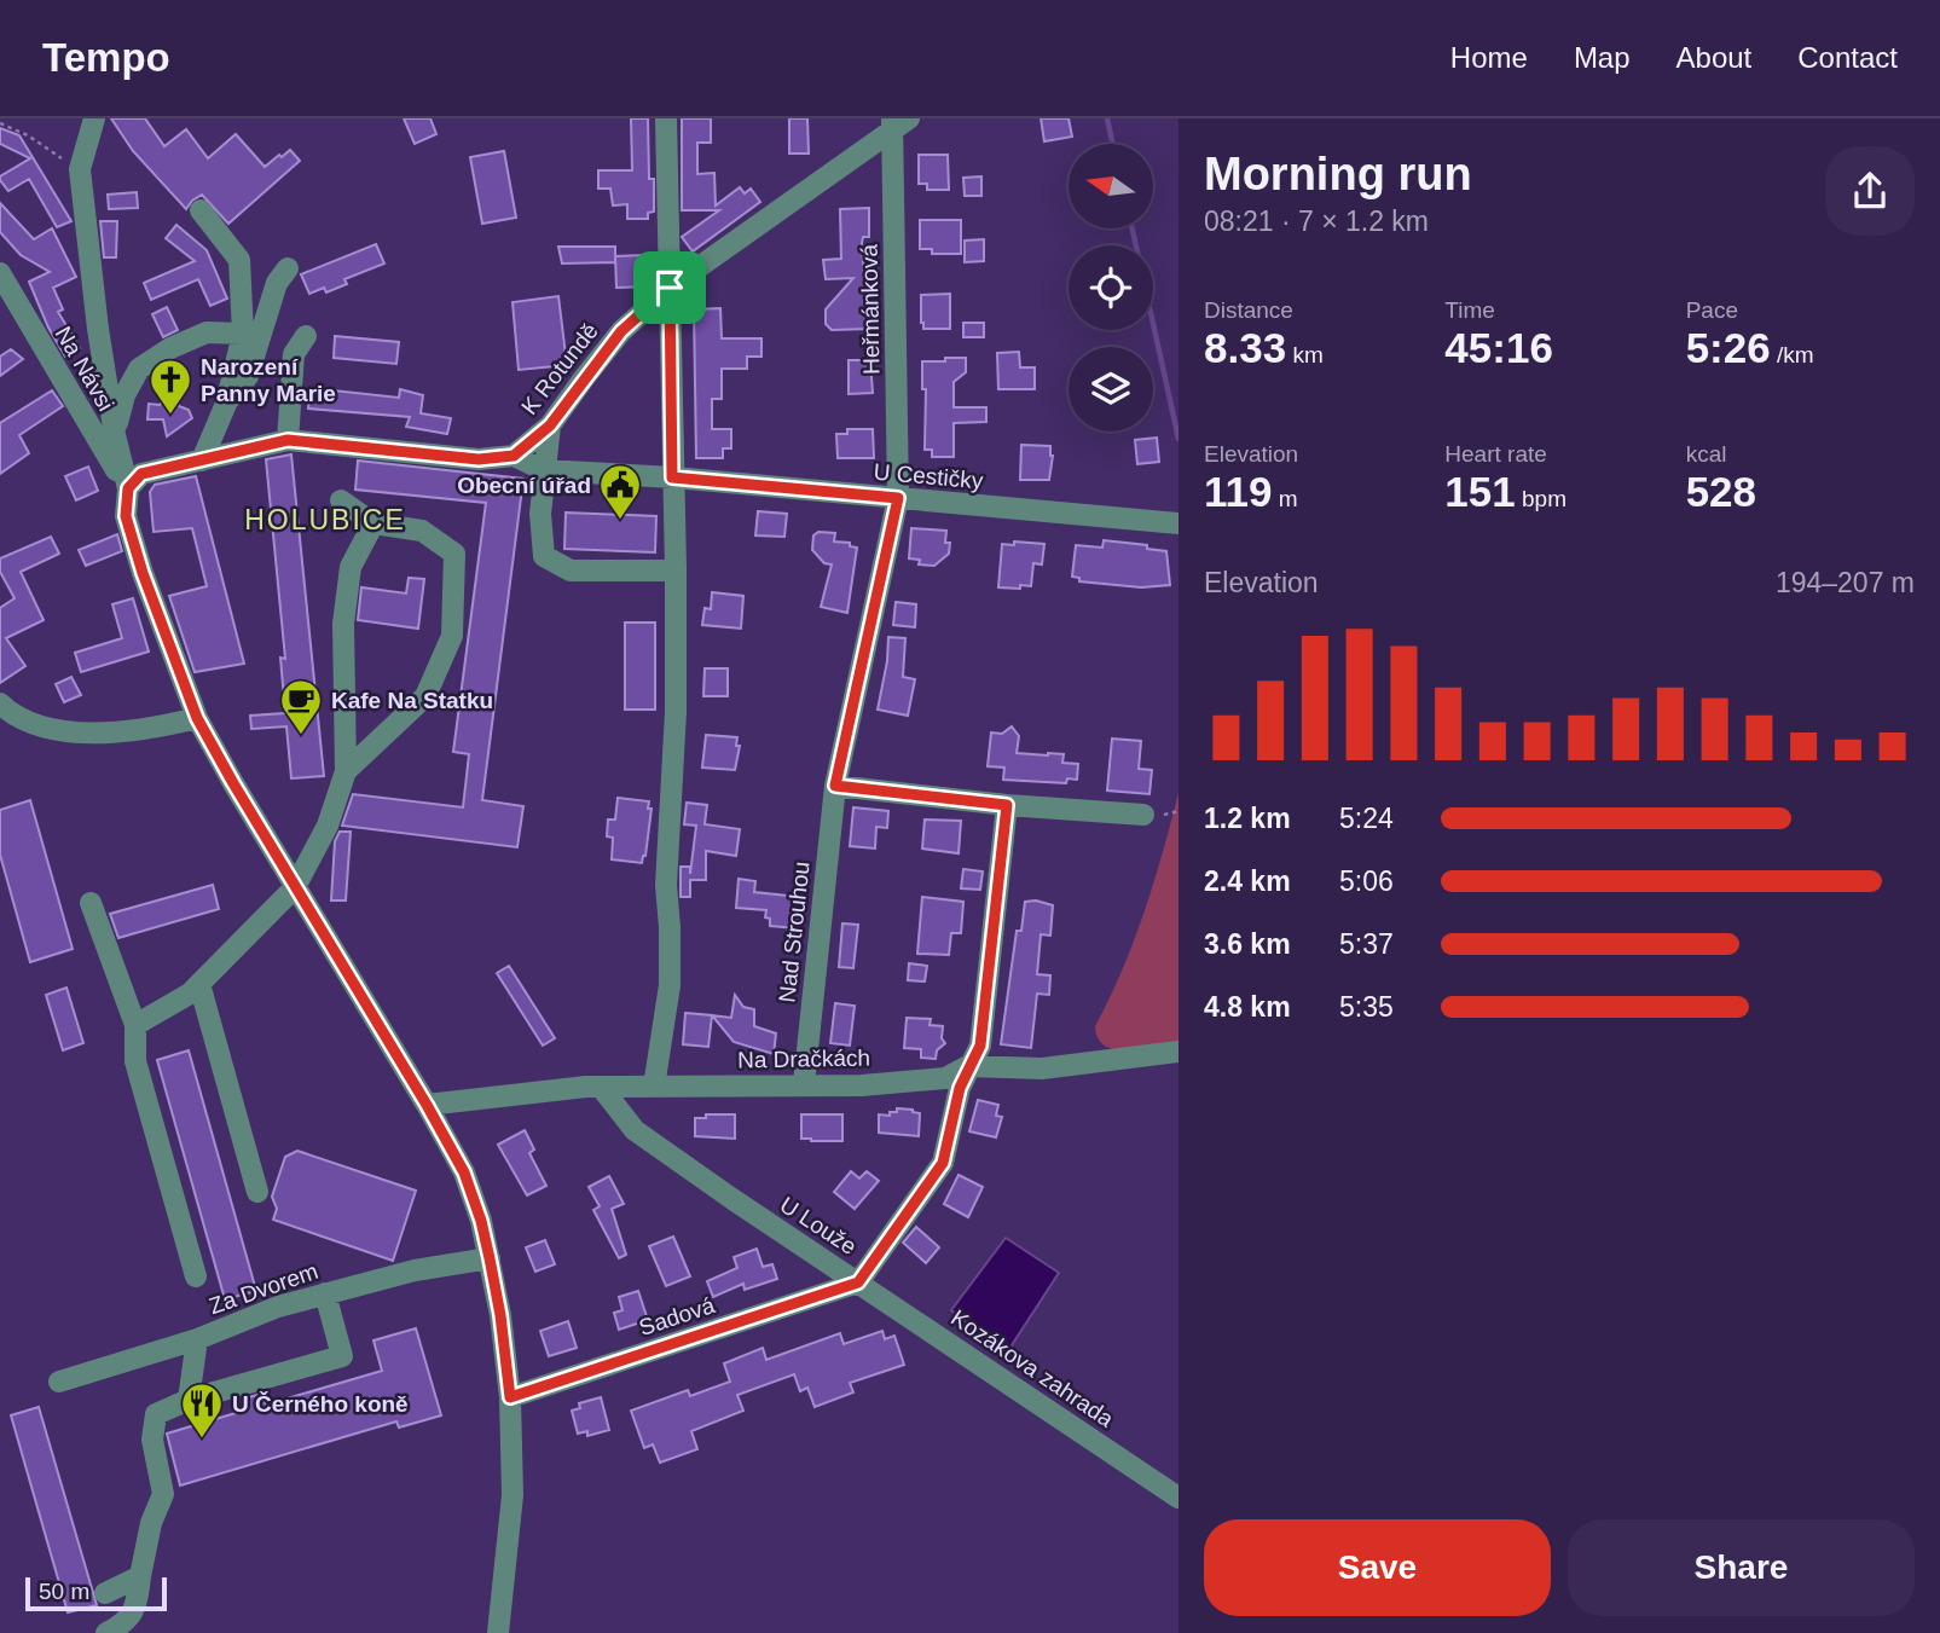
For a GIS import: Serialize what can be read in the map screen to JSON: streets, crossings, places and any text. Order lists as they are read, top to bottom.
{
  "streets": {
    "street": [
      "Heřmánková",
      "Na Návsi",
      "K Rotundě",
      "U Cestičky",
      "Nad Strouhou",
      "Na Dračkách",
      "U Louže",
      "Za Dvorem",
      "Sadová",
      "Kozákova zahrada"
    ]
  },
  "crossings": [
    ["Heřmánková", "K Rotundě"],
    ["Heřmánková", "U Cestičky"],
    ["Heřmánková", "Nad Strouhou"],
    ["U Cestičky", "Nad Strouhou"],
    ["Nad Strouhou", "Na Dračkách"],
    ["Na Dračkách", "U Louže"],
    ["U Louže", "Sadová"],
    ["U Louže", "Kozákova zahrada"],
    ["Sadová", "Kozákova zahrada"]
  ],
  "districts": ["HOLUBICE"],
  "places": {
    "church": ["Narození Panny Marie"],
    "public building": ["Obecní úřad"],
    "cafe": ["Kafe Na Statku"],
    "restaurant": ["U Černého koně"]
  },
  "scale_bar": "50 m",
  "north": "left",
  "page": {
    "header": "Tempo",
    "nav": [
      "Home",
      "Map",
      "About",
      "Contact"
    ],
    "heading": ["Morning run", "08:21 · 7 × 1.2 km"],
    "stats": [
      ["Distance", "8.33 km"],
      ["Time", "45:16"],
      ["Pace", "5:26 /km"],
      ["Elevation", "119 m"],
      ["Heart rate", "151 bpm"],
      ["kcal", "528"]
    ],
    "chart": ["Elevation", "194–207 m"],
    "list": [
      {
        "name": "1.2 km",
        "note": "5:24"
      },
      {
        "name": "2.4 km",
        "note": "5:06"
      },
      {
        "name": "3.6 km",
        "note": "5:37"
      },
      {
        "name": "4.8 km",
        "note": "5:35"
      }
    ],
    "buttons": ["Save", "Share"],
    "scale": "50 m"
  }
}
